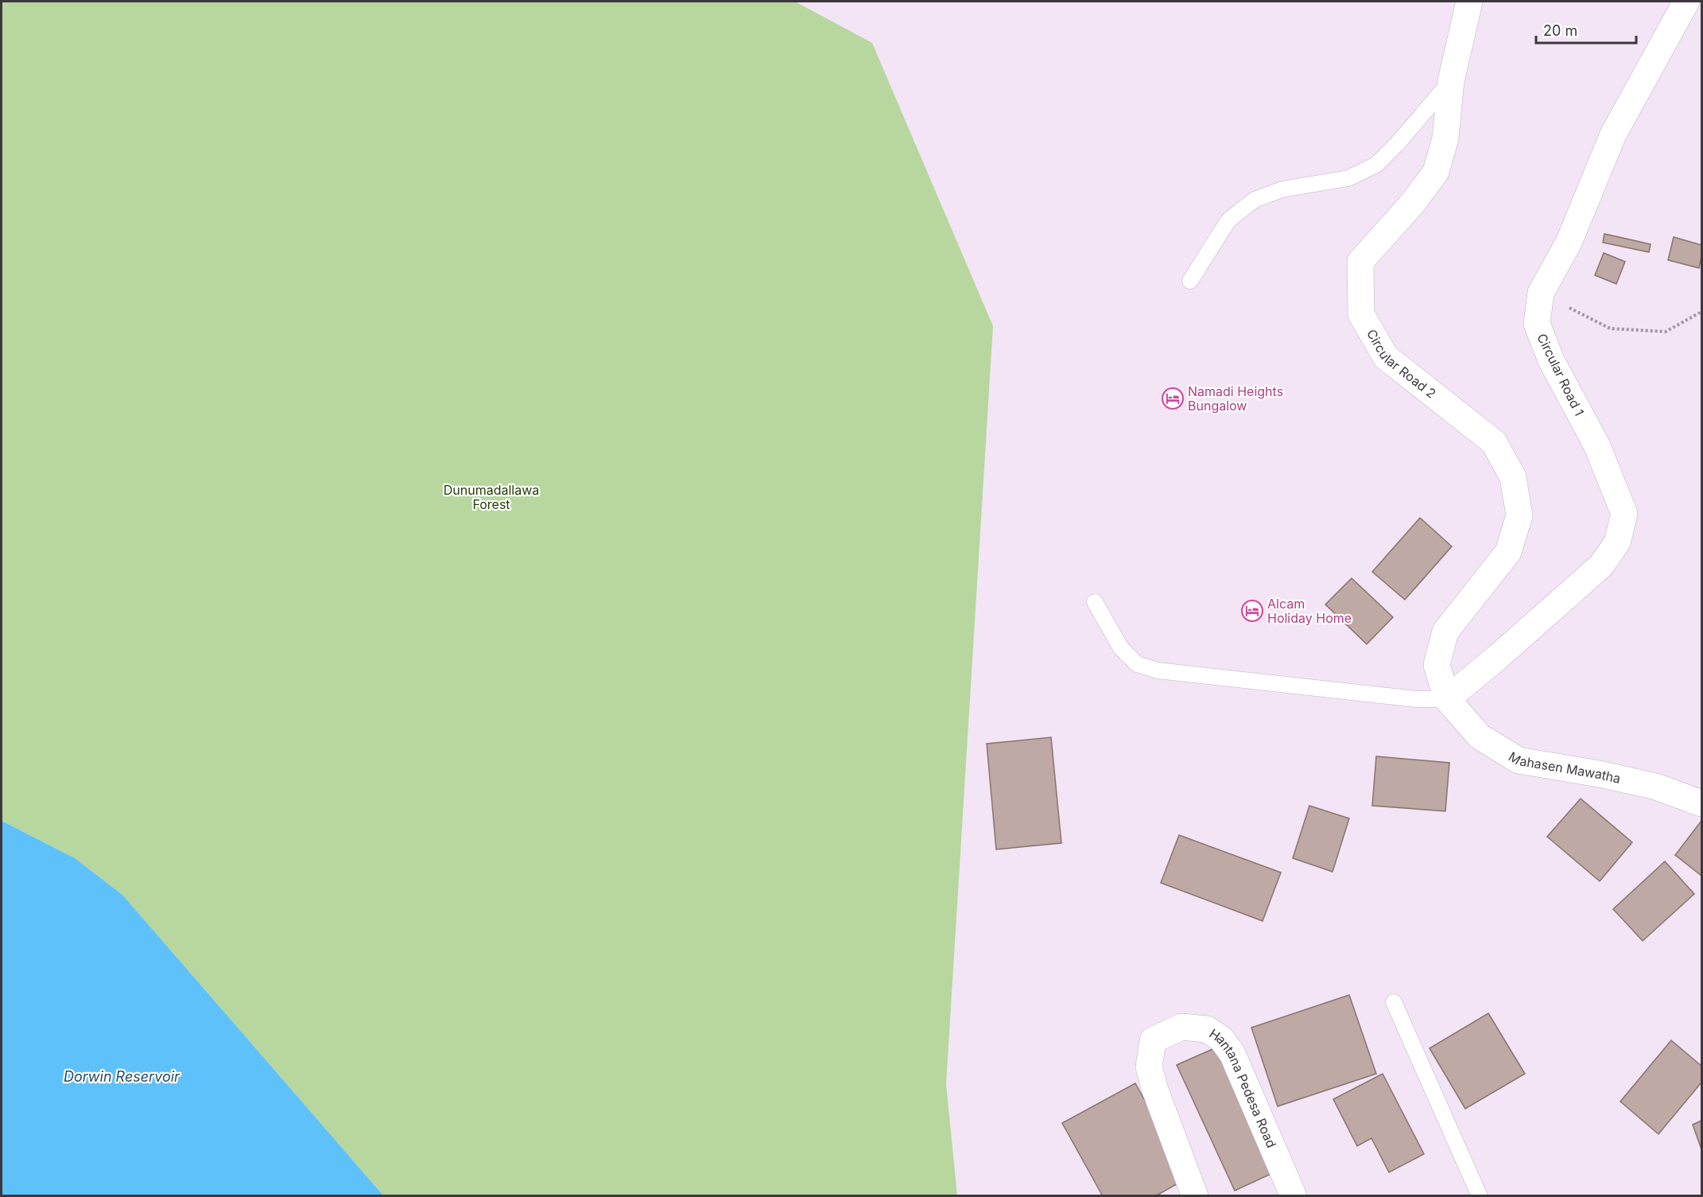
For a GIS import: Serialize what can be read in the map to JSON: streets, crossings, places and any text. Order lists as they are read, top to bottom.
{
  "streets": {
    "street": [
      "Circular Road 2",
      "Circular Road 1",
      "Mahasen Mawatha",
      "Hantana Pedesa Road"
    ]
  },
  "crossings": [
    ["Circular Road 2", "Circular Road 1"],
    ["Circular Road 2", "Mahasen Mawatha"],
    ["Circular Road 1", "Mahasen Mawatha"]
  ],
  "water": ["Dorwin Reservoir"],
  "parks": ["Dunumadallawa Forest"],
  "places": {
    "hotel": ["Namadi Heights Bungalow", "Alcam Holiday Home"]
  },
  "scale_bar": "20 m"
}
